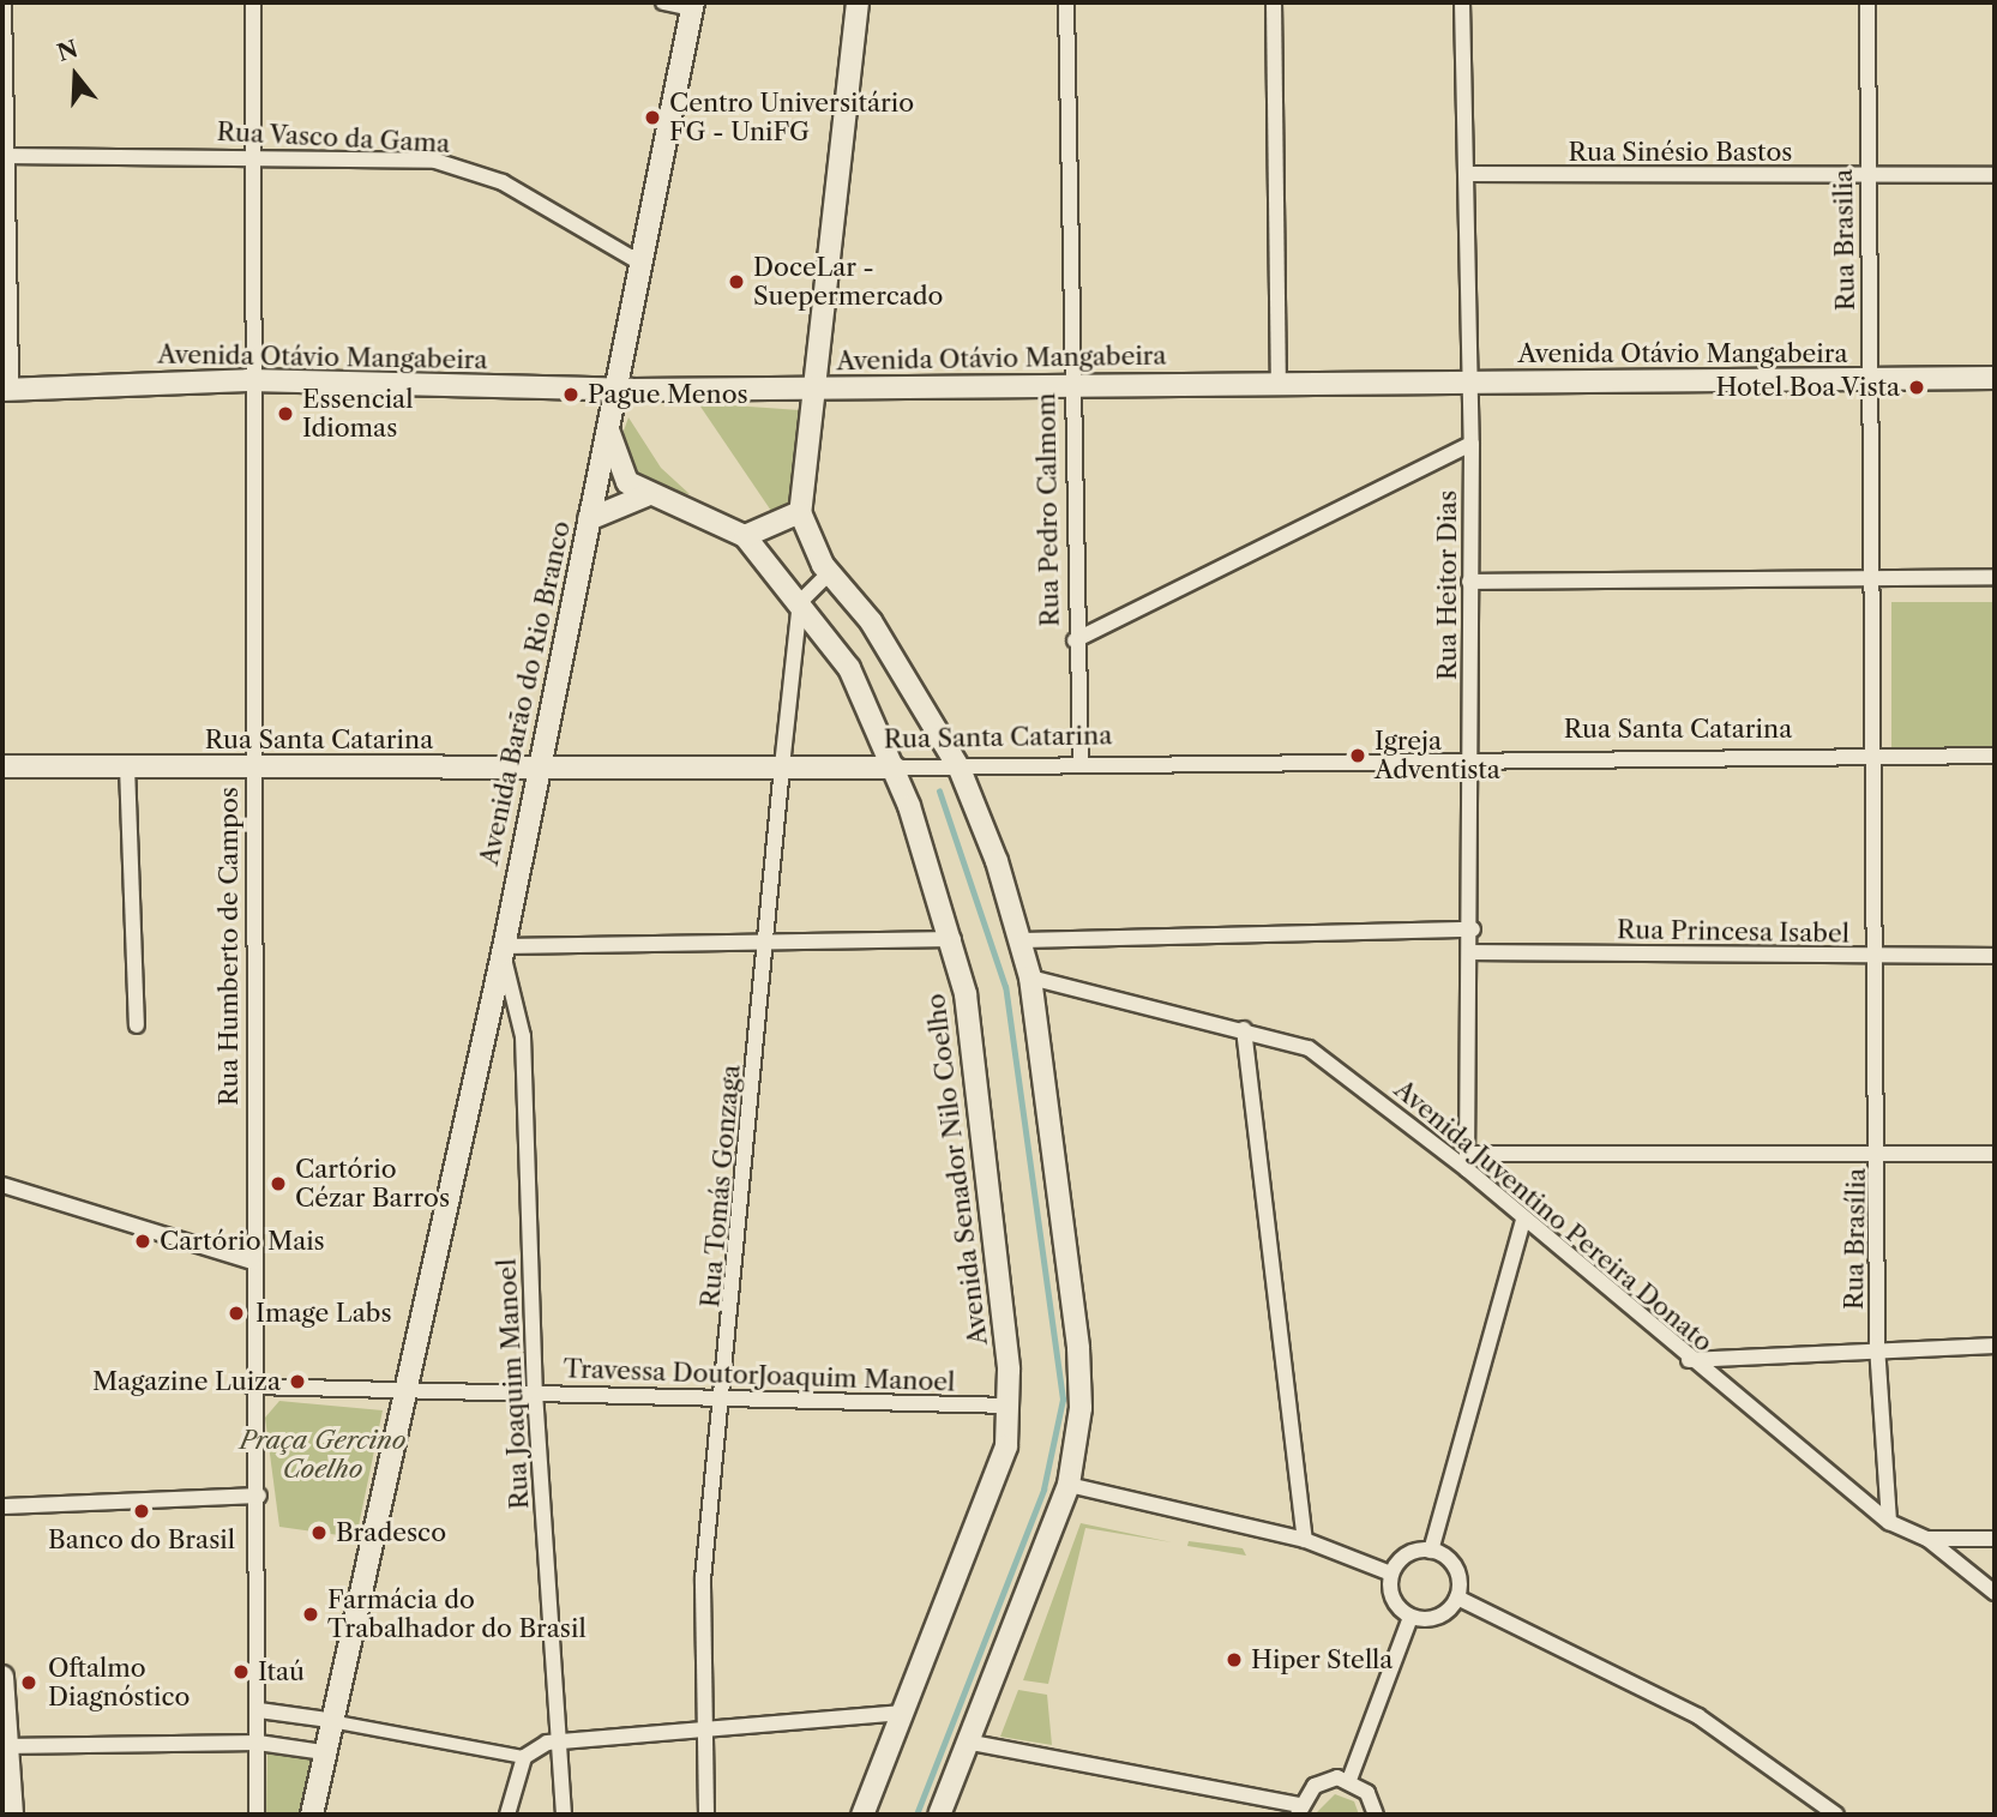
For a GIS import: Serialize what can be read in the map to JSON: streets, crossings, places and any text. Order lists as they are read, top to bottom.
{
  "streets": {
    "main road": [
      "Avenida Otávio Mangabeira",
      "Avenida Barão do Rio Branco",
      "Rua Santa Catarina",
      "Avenida Senador Nilo Coelho"
    ],
    "street": [
      "Rua Vasco da Gama",
      "Rua Sinésio Bastos",
      "Rua Brasilia",
      "Rua Pedro Calmom",
      "Rua Heitor Dias",
      "Rua Princesa Isabel",
      "Rua Humberto de Campos",
      "Rua Tomás Gonzaga",
      "Avenida Juventino Pereira Donato",
      "Rua Brasília",
      "Travessa DoutorJoaquim Manoel",
      "Rua Joaquim Manoel"
    ]
  },
  "crossings": [
    ["Rua Vasco da Gama", "Avenida Barão do Rio Branco"],
    ["Rua Vasco da Gama", "Rua Humberto de Campos"],
    ["Rua Sinésio Bastos", "Rua Brasilia"],
    ["Rua Sinésio Bastos", "Rua Heitor Dias"],
    ["Rua Brasilia", "Avenida Otávio Mangabeira"],
    ["Rua Brasilia", "Rua Santa Catarina"],
    ["Rua Brasilia", "Rua Brasília"],
    ["Avenida Otávio Mangabeira", "Rua Pedro Calmom"],
    ["Avenida Otávio Mangabeira", "Rua Heitor Dias"],
    ["Avenida Otávio Mangabeira", "Avenida Barão do Rio Branco"],
    ["Avenida Otávio Mangabeira", "Rua Humberto de Campos"],
    ["Rua Pedro Calmom", "Rua Santa Catarina"],
    ["Rua Heitor Dias", "Rua Santa Catarina"],
    ["Rua Heitor Dias", "Rua Princesa Isabel"],
    ["Rua Heitor Dias", "Avenida Juventino Pereira Donato"],
    ["Avenida Barão do Rio Branco", "Rua Santa Catarina"],
    ["Avenida Barão do Rio Branco", "Avenida Senador Nilo Coelho"],
    ["Avenida Barão do Rio Branco", "Travessa DoutorJoaquim Manoel"],
    ["Avenida Barão do Rio Branco", "Rua Joaquim Manoel"],
    ["Rua Santa Catarina", "Rua Humberto de Campos"],
    ["Rua Santa Catarina", "Avenida Senador Nilo Coelho"],
    ["Rua Santa Catarina", "Rua Tomás Gonzaga"],
    ["Rua Santa Catarina", "Rua Brasília"],
    ["Rua Princesa Isabel", "Rua Brasília"],
    ["Avenida Senador Nilo Coelho", "Rua Tomás Gonzaga"],
    ["Avenida Senador Nilo Coelho", "Travessa DoutorJoaquim Manoel"],
    ["Rua Tomás Gonzaga", "Travessa DoutorJoaquim Manoel"],
    ["Avenida Juventino Pereira Donato", "Rua Brasília"],
    ["Travessa DoutorJoaquim Manoel", "Rua Joaquim Manoel"]
  ],
  "parks": ["Praça Gercino Coelho"],
  "places": [
    "Centro Universitário FG - UniFG",
    "DoceLar - Suepermercado",
    "Hotel Boa Vista",
    "Pague Menos",
    "Essencial Idiomas",
    "Igreja Adventista",
    "Cartório Cézar Barros",
    "Cartório Mais",
    "Image Labs",
    "Magazine Luiza",
    "Banco do Brasil",
    "Bradesco",
    "Farmácia do Trabalhador do Brasil",
    "Hiper Stella",
    "Itaú",
    "Oftalmo Diagnóstico"
  ],
  "north": "top"
}
